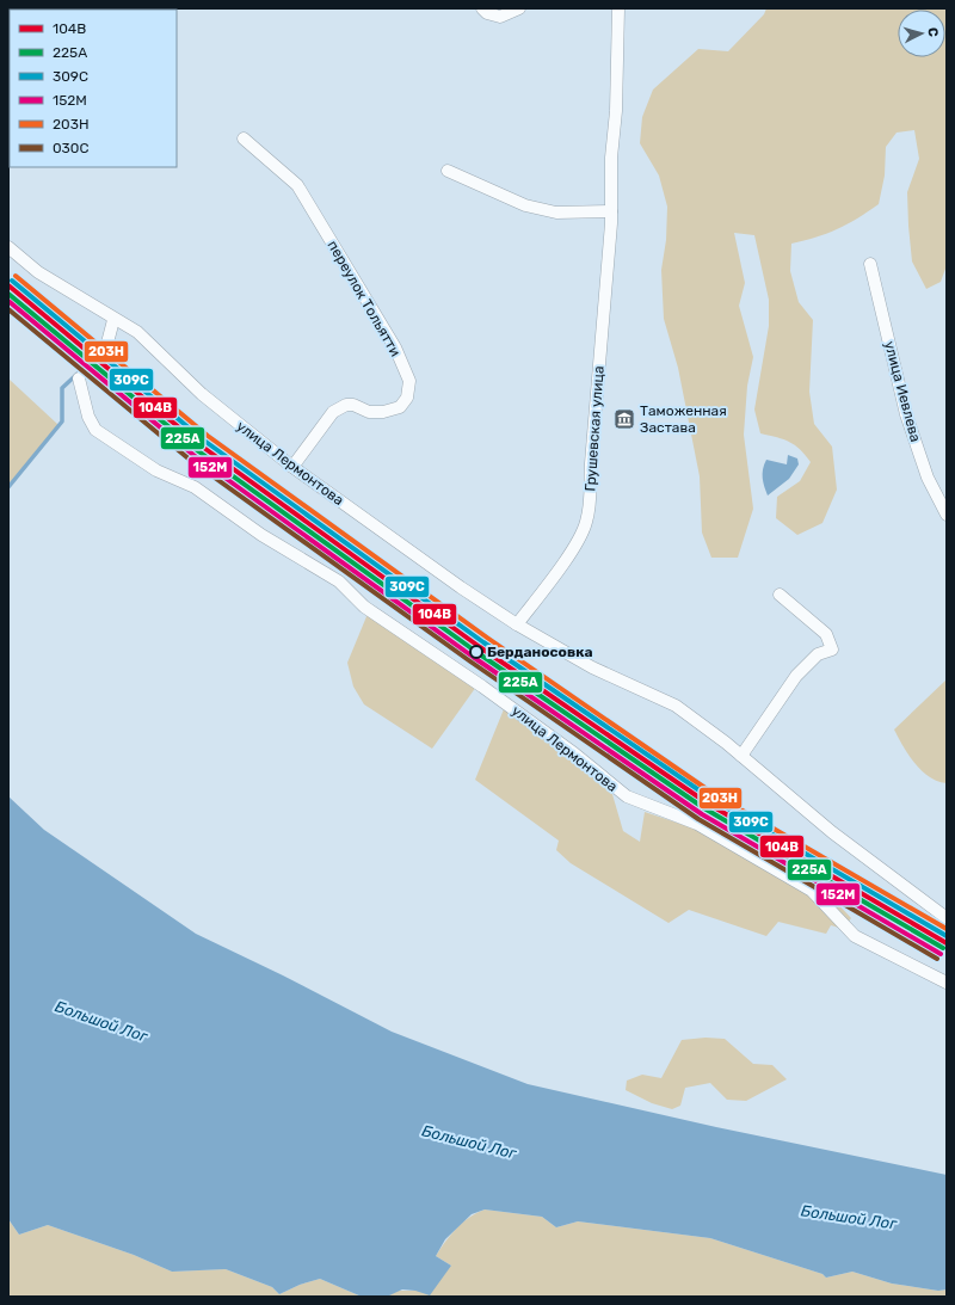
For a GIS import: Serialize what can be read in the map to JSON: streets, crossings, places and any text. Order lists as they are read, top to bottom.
{
  "streets": {
    "street": [
      "переулок Тольятти",
      "улица Иевлева",
      "Грушевская улица",
      "улица Лермонтова"
    ]
  },
  "crossings": [
    ["переулок Тольятти", "улица Лермонтова"],
    ["Грушевская улица", "улица Лермонтова"]
  ],
  "water": ["Большой Лог"],
  "places": {
    "museum": ["Таможенная Застава"],
    "other": ["Берданосовка"]
  },
  "lines": [
    "transit line 203Н",
    "transit line 309С",
    "transit line 104В",
    "transit line 225А",
    "transit line 152М",
    "transit line 030C"
  ],
  "legend": [
    "104В",
    "225А",
    "309С",
    "152М",
    "203Н",
    "030C"
  ],
  "north": "right"
}
